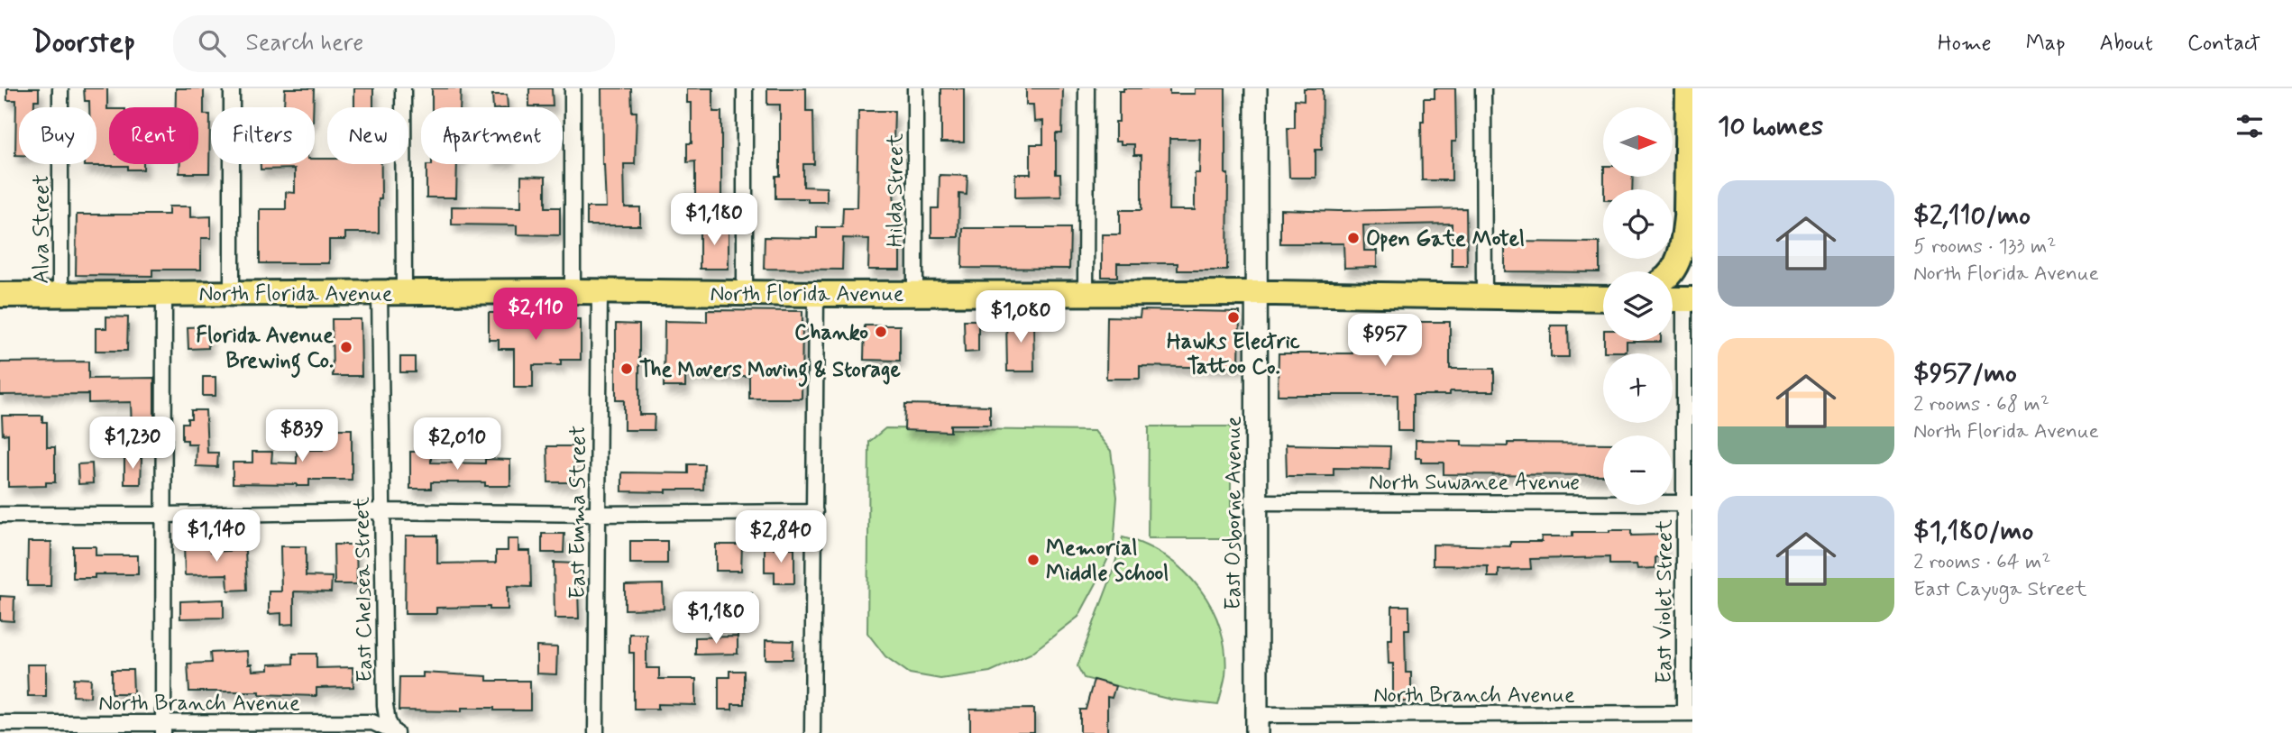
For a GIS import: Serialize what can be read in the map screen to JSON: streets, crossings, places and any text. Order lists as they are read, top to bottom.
{
  "streets": {
    "main road": ["North Florida Avenue"],
    "street": [
      "Hilda Street",
      "Alva Street",
      "North Suwanee Avenue",
      "East Emma Street",
      "East Osborne Avenue",
      "East Chelsea Street",
      "East Violet Street",
      "North Branch Avenue"
    ]
  },
  "crossings": [
    ["Hilda Street", "North Florida Avenue"],
    ["Alva Street", "North Florida Avenue"],
    ["North Florida Avenue", "East Emma Street"],
    ["North Florida Avenue", "East Osborne Avenue"],
    ["North Florida Avenue", "East Chelsea Street"],
    ["North Suwanee Avenue", "East Osborne Avenue"],
    ["North Suwanee Avenue", "East Violet Street"],
    ["East Osborne Avenue", "North Branch Avenue"],
    ["East Chelsea Street", "North Branch Avenue"],
    ["East Violet Street", "North Branch Avenue"]
  ],
  "places": [
    "Open Gate Motel",
    "Hawks Electric Tattoo Co.",
    "Chanko",
    "Florida Avenue Brewing Co.",
    "The Movers Moving & Storage",
    "Memorial Middle School"
  ],
  "north": "right",
  "page": {
    "header": "Doorstep",
    "search": "Search here",
    "nav": [
      "Home",
      "Map",
      "About",
      "Contact"
    ],
    "heading": "10 homes",
    "map_buttons": ["+", "−"],
    "chip": [
      "Buy",
      "Rent",
      "Filters",
      "New",
      "Apartment"
    ],
    "list": [
      {
        "name": "$2,110/mo",
        "note": "5 rooms · 133 m² · North Florida Avenue"
      },
      {
        "name": "$957/mo",
        "note": "2 rooms · 68 m² · North Florida Avenue"
      },
      {
        "name": "$1,180/mo",
        "note": "2 rooms · 64 m² · East Cayuga Street"
      }
    ],
    "price": [
      "$1,180",
      "$2,110",
      "$1,080",
      "$957",
      "$839",
      "$1,230",
      "$2,010",
      "$1,140",
      "$2,840",
      "$1,180"
    ]
  }
}
